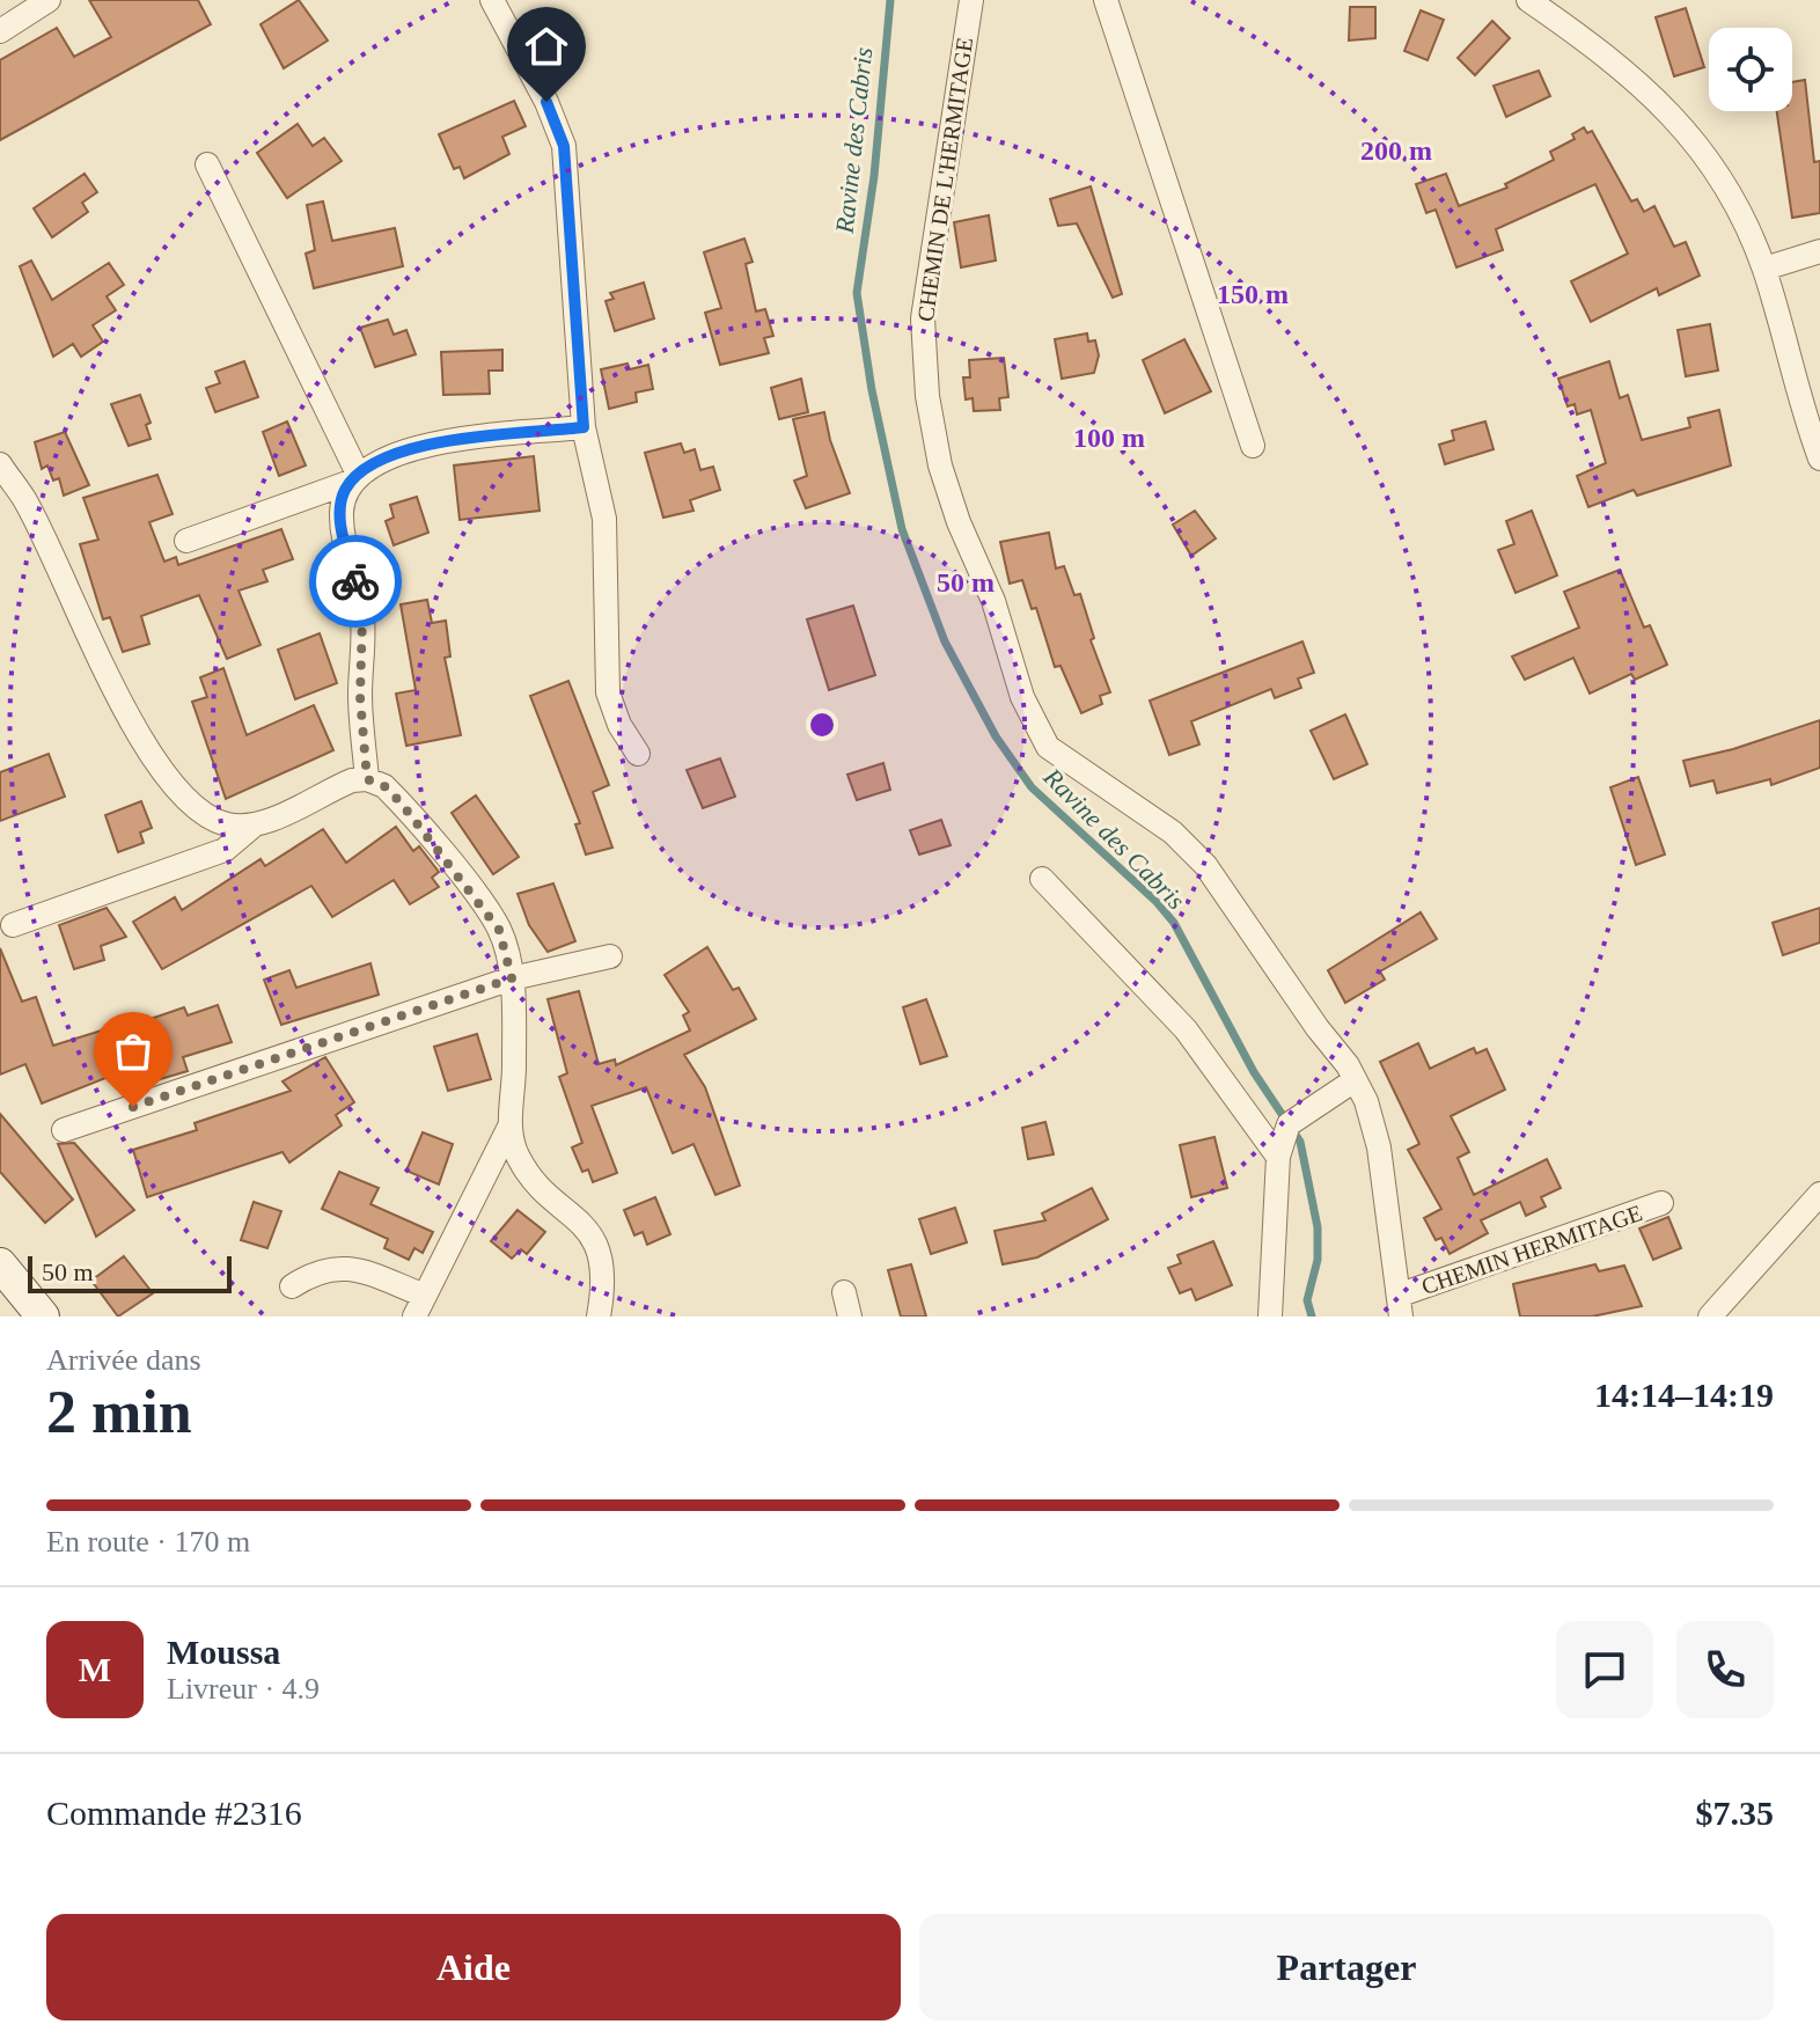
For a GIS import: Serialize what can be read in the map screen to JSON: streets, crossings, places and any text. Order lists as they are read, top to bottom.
{
  "streets": {
    "street": ["CHEMIN DE L'HERMITAGE", "CHEMIN HERMITAGE"]
  },
  "crossings": [
    ["CHEMIN DE L'HERMITAGE", "CHEMIN HERMITAGE"]
  ],
  "water": ["Ravine des Cabris"],
  "scale_bar": "50 m",
  "page": {
    "scale": "50 m",
    "heading": ["2 min", "Arrivée dans", "14:14–14:19"],
    "panel": [
      "Moussa",
      "Livreur · 4.9",
      "Commande #2316",
      "$7.35"
    ],
    "bar": "En route · 170 m",
    "round": "M",
    "buttons": ["Aide", "Partager"]
  },
  "rings": [
    "200 m",
    "150 m",
    "100 m",
    "50 m"
  ]
}
